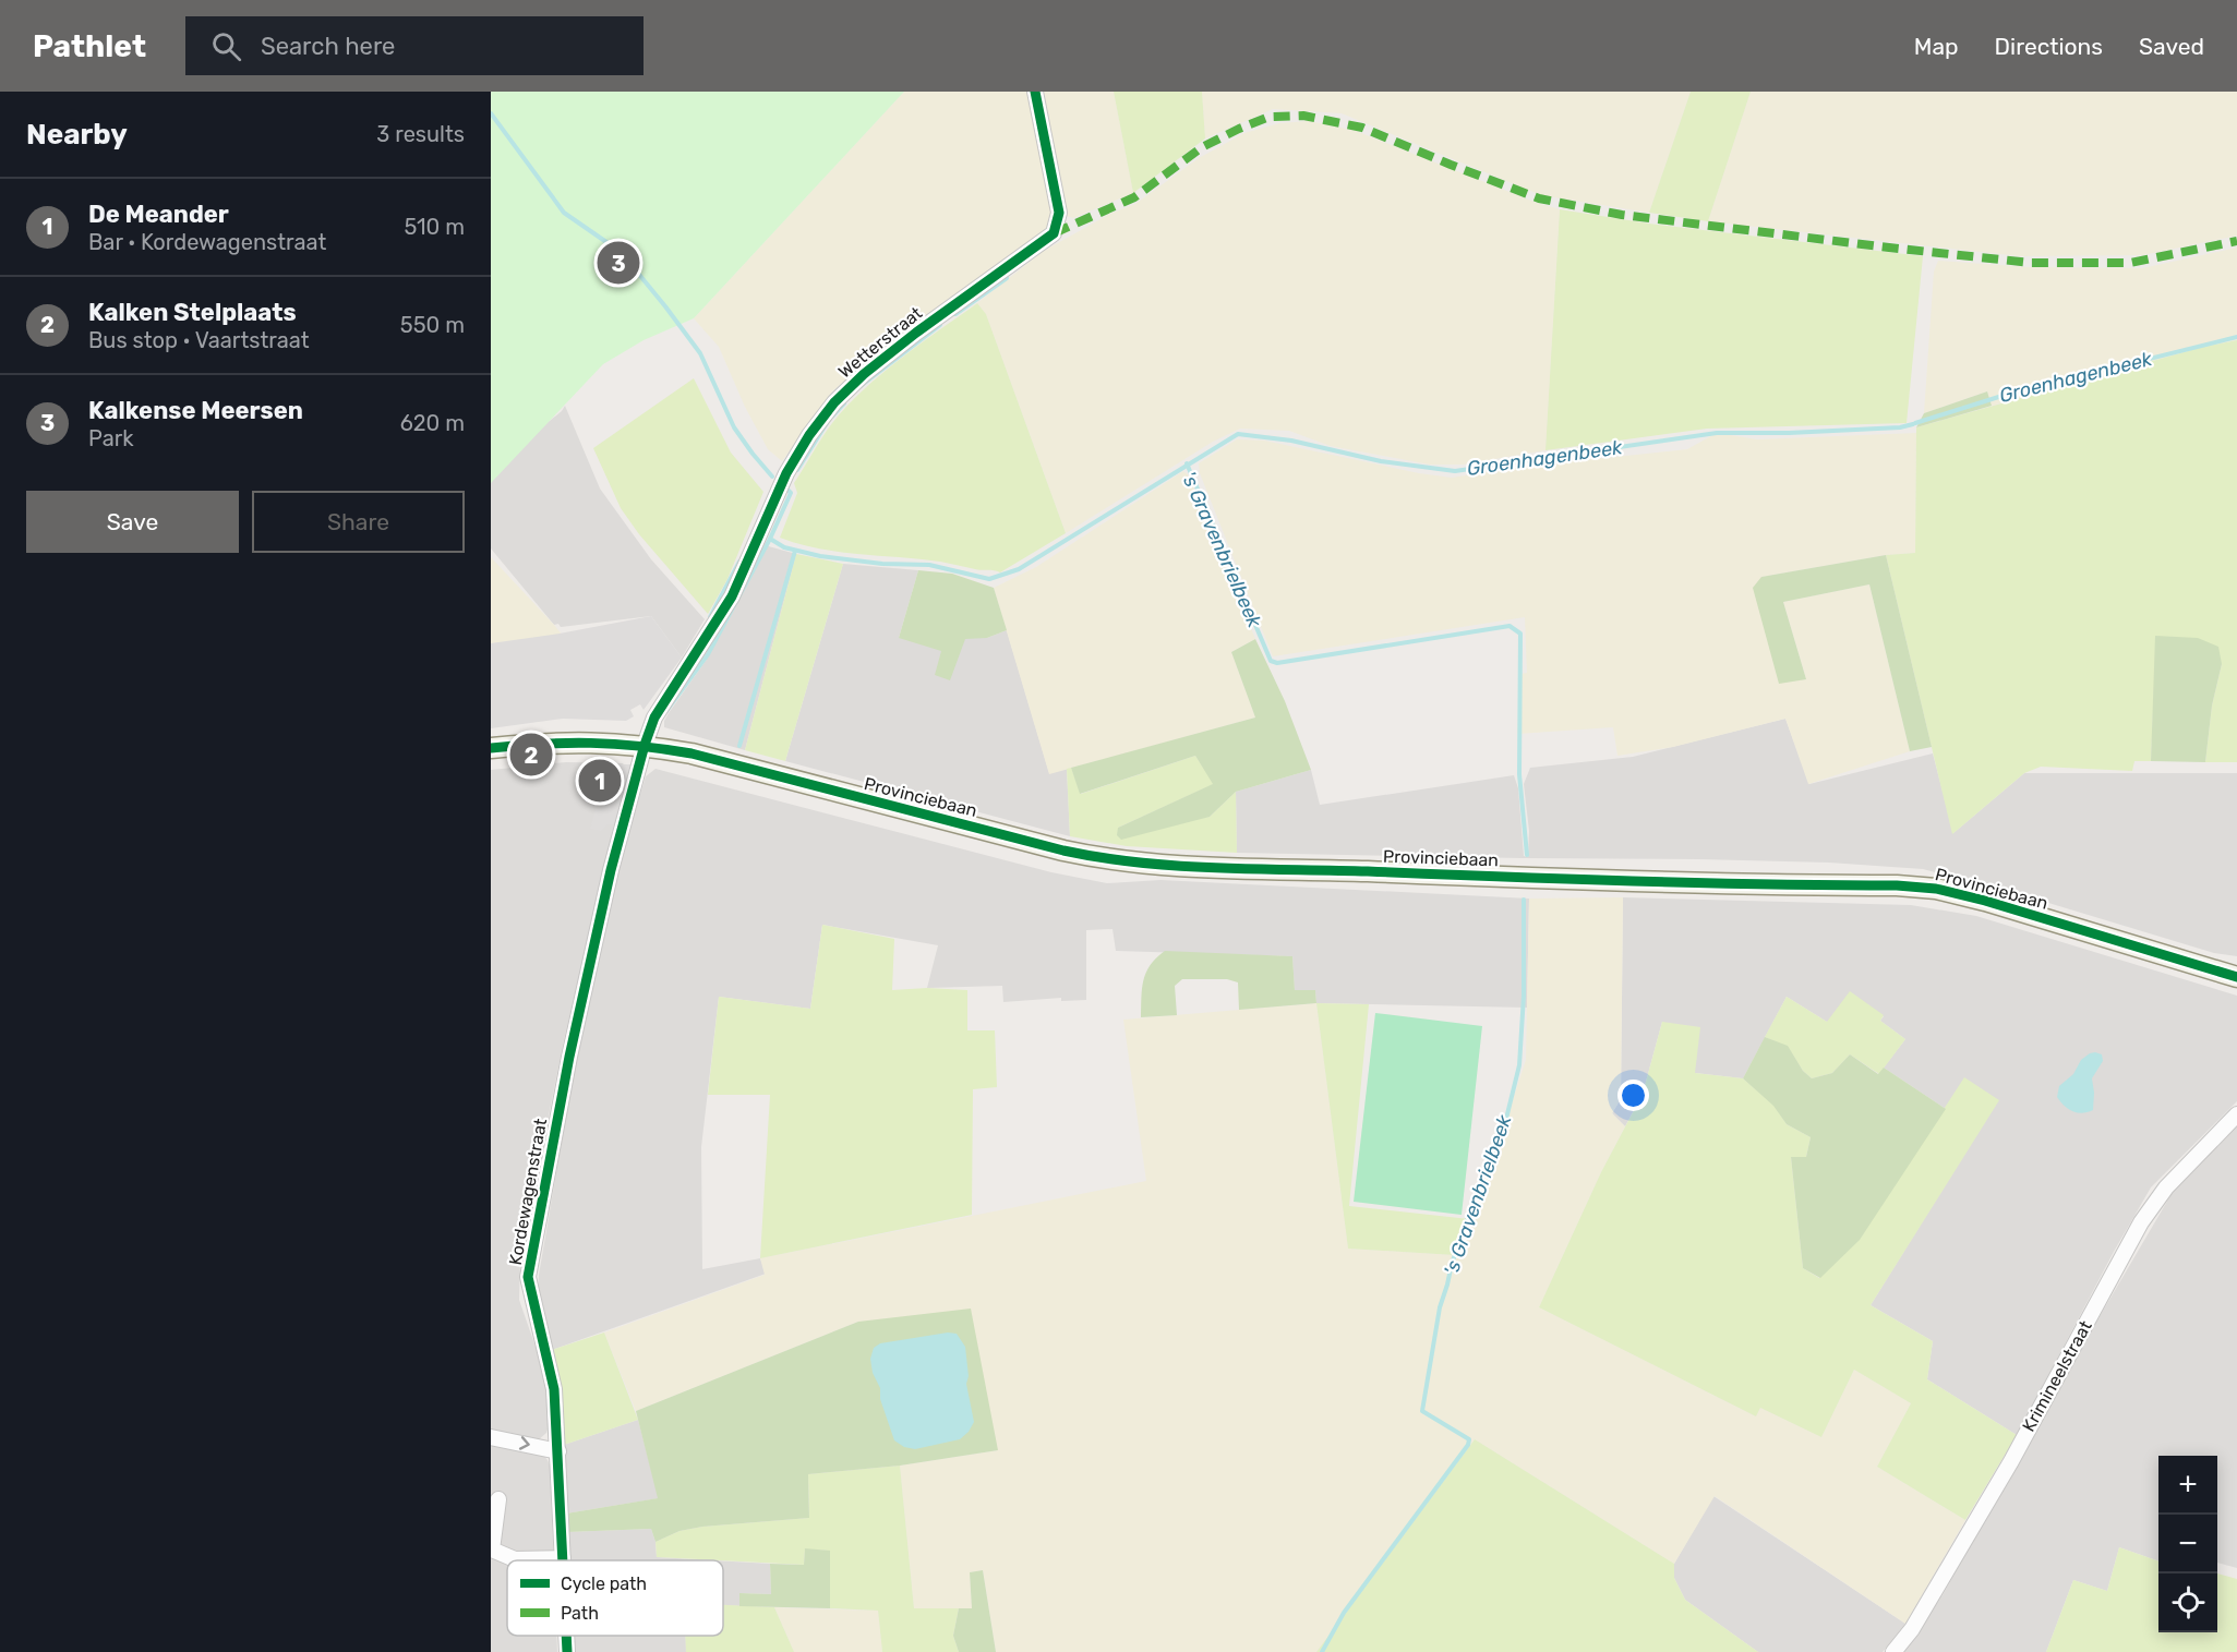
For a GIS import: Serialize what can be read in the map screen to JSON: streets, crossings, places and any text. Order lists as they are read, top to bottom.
{
  "streets": {
    "main road": ["Provinciebaan"],
    "street": ["Wetterstraat", "Kordewagenstraat", "Krimineelstraat"]
  },
  "crossings": [
    ["Wetterstraat", "Provinciebaan"],
    ["Wetterstraat", "Kordewagenstraat"],
    ["Provinciebaan", "Kordewagenstraat"]
  ],
  "water": ["Groenhagenbeek", "'s Gravenbrielbeek"],
  "legend": ["Cycle path", "Path"],
  "page": {
    "header": "Pathlet",
    "search": "Search here",
    "nav": ["Map", "Directions", "Saved"],
    "heading": ["Nearby", "3 results"],
    "list": [
      {
        "mark": "1",
        "name": "De Meander",
        "note": "Bar · Kordewagenstraat",
        "value": "510 m"
      },
      {
        "mark": "2",
        "name": "Kalken Stelplaats",
        "note": "Bus stop · Vaartstraat",
        "value": "550 m"
      },
      {
        "mark": "3",
        "name": "Kalkense Meersen",
        "note": "Park",
        "value": "620 m"
      }
    ],
    "pins": ["3", "2", "1"],
    "buttons": ["Save", "Share"],
    "map_buttons": ["+", "−"]
  }
}
